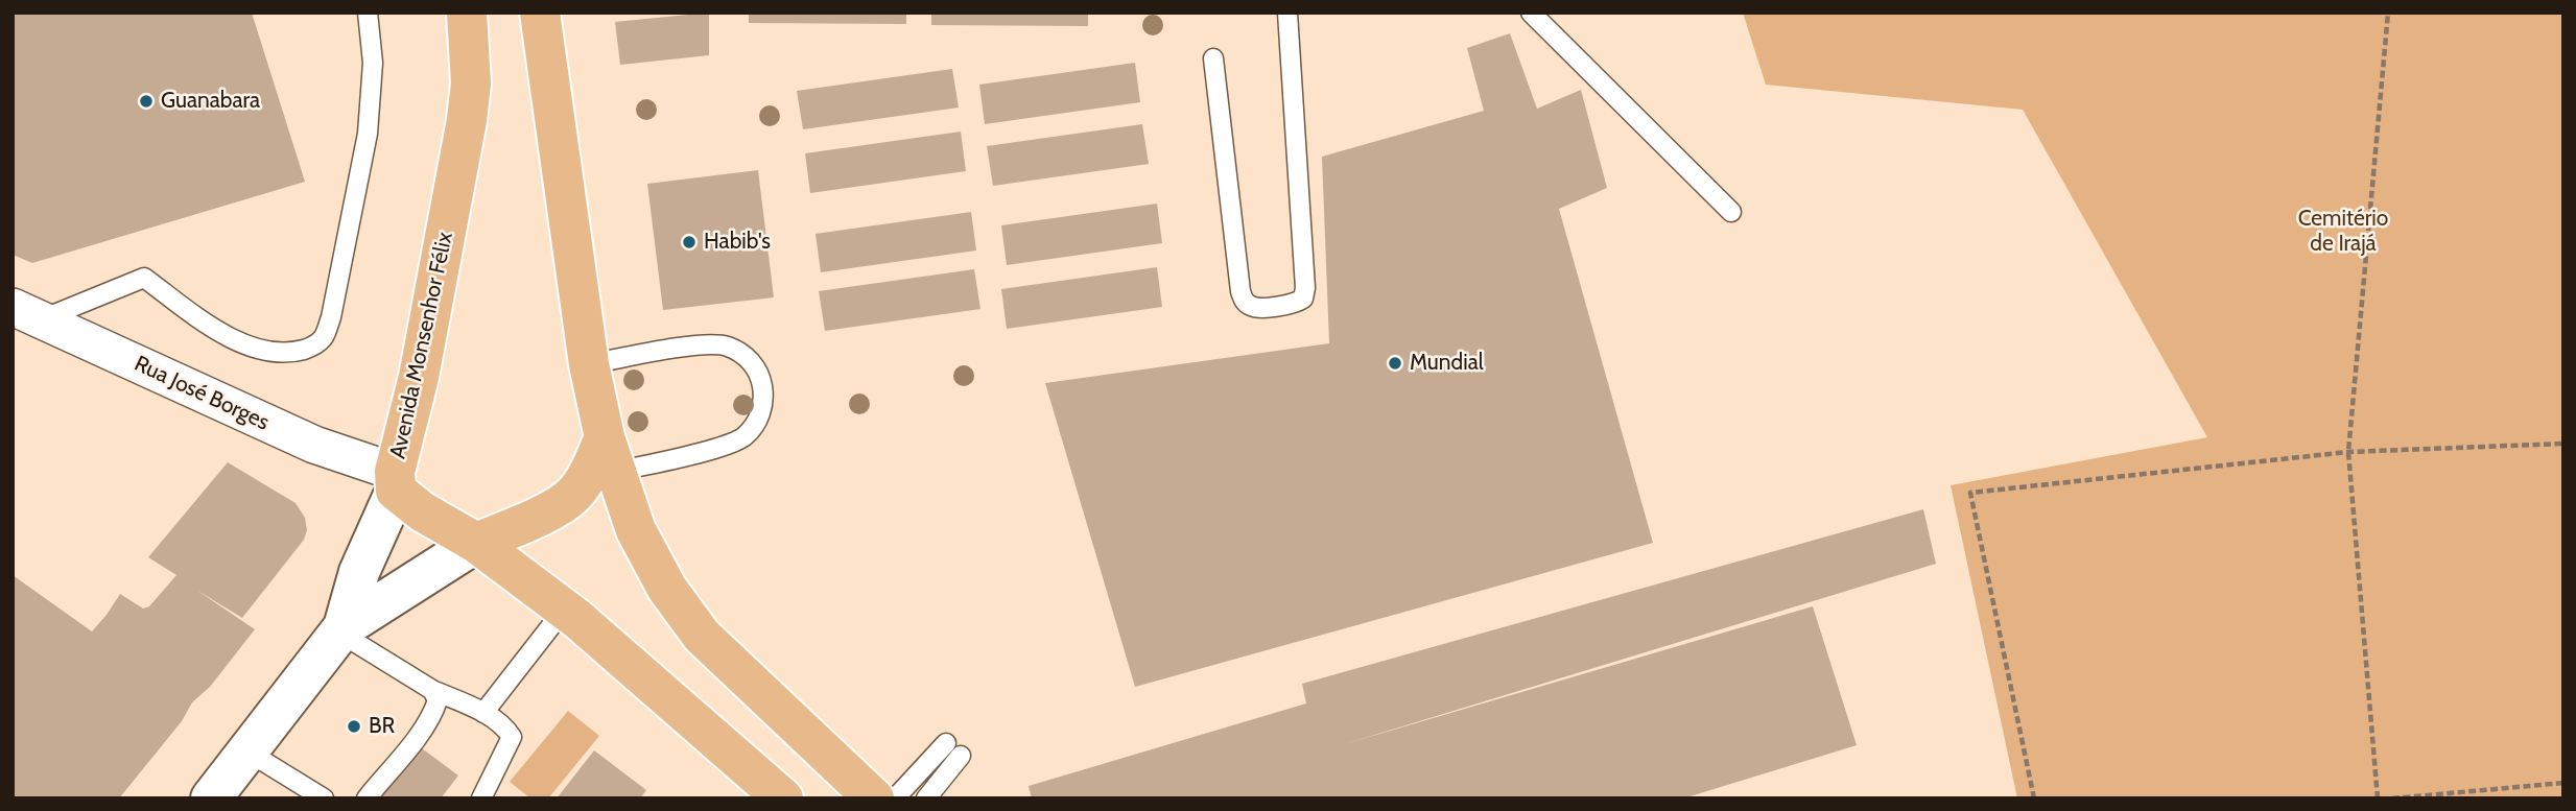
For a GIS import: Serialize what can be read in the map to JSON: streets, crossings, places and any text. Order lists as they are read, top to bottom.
{
  "streets": {
    "main road": ["Avenida Monsenhor Félix"],
    "street": ["Rua José Borges"]
  },
  "crossings": [
    ["Avenida Monsenhor Félix", "Rua José Borges"]
  ],
  "parks": ["Cemitério de Irajá"],
  "places": [
    "Guanabara",
    "Habib's",
    "Mundial",
    "BR"
  ]
}
